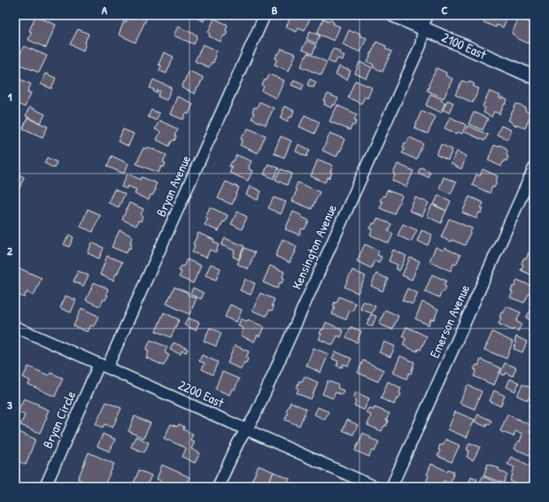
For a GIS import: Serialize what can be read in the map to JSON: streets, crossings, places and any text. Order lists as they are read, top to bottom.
{
  "streets": {
    "street": [
      "2100 East",
      "Bryan Avenue",
      "Kensington Avenue",
      "Emerson Avenue",
      "2200 East",
      "Bryan Circle"
    ]
  },
  "crossings": [
    ["2100 East", "Kensington Avenue"],
    ["Bryan Avenue", "2200 East"],
    ["Bryan Avenue", "Bryan Circle"],
    ["Kensington Avenue", "2200 East"],
    ["2200 East", "Bryan Circle"]
  ],
  "grid": {
    "columns": ["A", "B", "C"],
    "rows": ["1", "2", "3"]
  }
}
